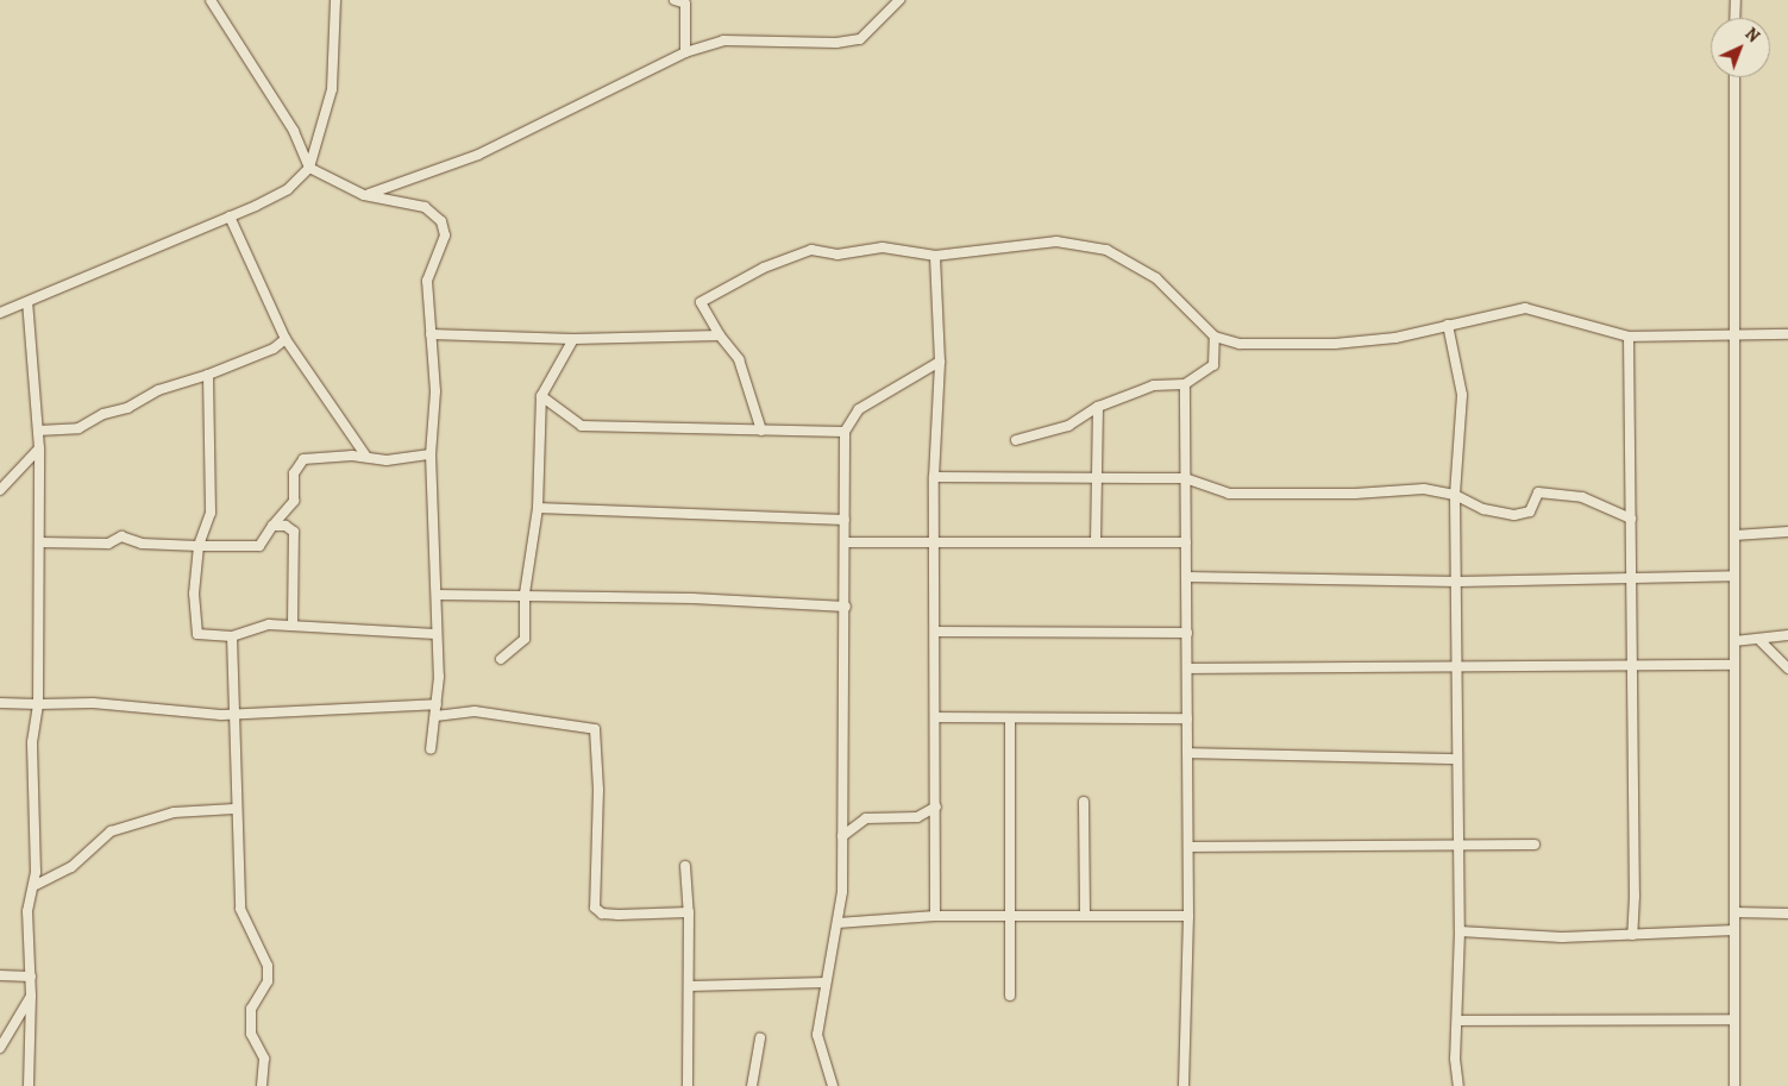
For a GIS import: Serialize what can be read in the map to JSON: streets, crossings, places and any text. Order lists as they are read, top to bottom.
{
  "north": "top right"
}
